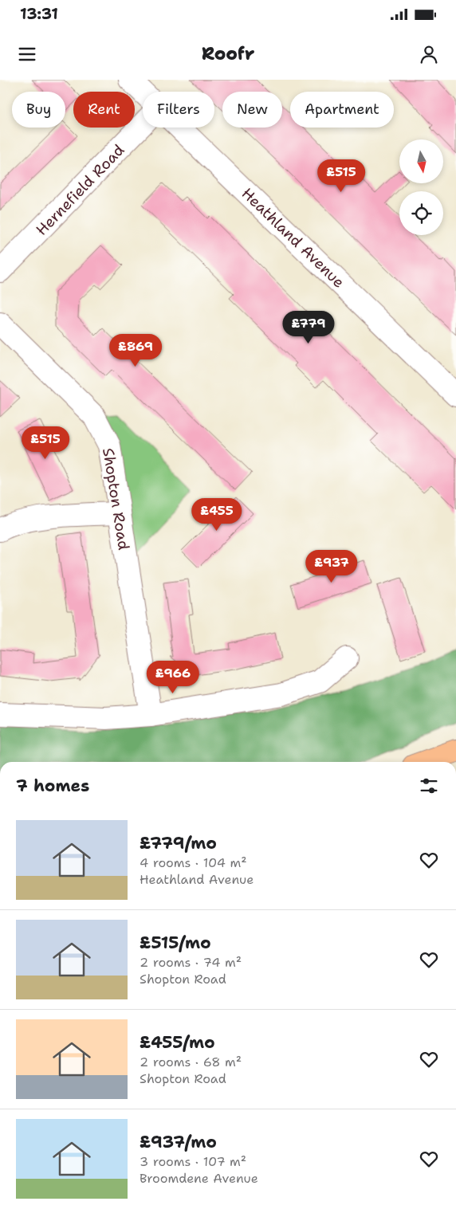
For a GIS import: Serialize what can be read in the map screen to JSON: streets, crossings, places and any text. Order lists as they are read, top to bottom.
{
  "streets": {
    "street": ["Hernefield Road", "Heathland Avenue", "Shopton Road"]
  },
  "north": "bottom",
  "page": {
    "status": "13:31",
    "header": "Roofr",
    "chip": [
      "Buy",
      "Rent",
      "Filters",
      "New",
      "Apartment"
    ],
    "price": [
      "£515",
      "£779",
      "£869",
      "£515",
      "£455",
      "£937",
      "£966"
    ],
    "heading": "7 homes",
    "list": [
      {
        "name": "£779/mo",
        "note": "4 rooms · 104 m² · Heathland Avenue"
      },
      {
        "name": "£515/mo",
        "note": "2 rooms · 74 m² · Shopton Road"
      },
      {
        "name": "£455/mo",
        "note": "2 rooms · 68 m² · Shopton Road"
      },
      {
        "name": "£937/mo",
        "note": "3 rooms · 107 m² · Broomdene Avenue"
      }
    ]
  }
}
